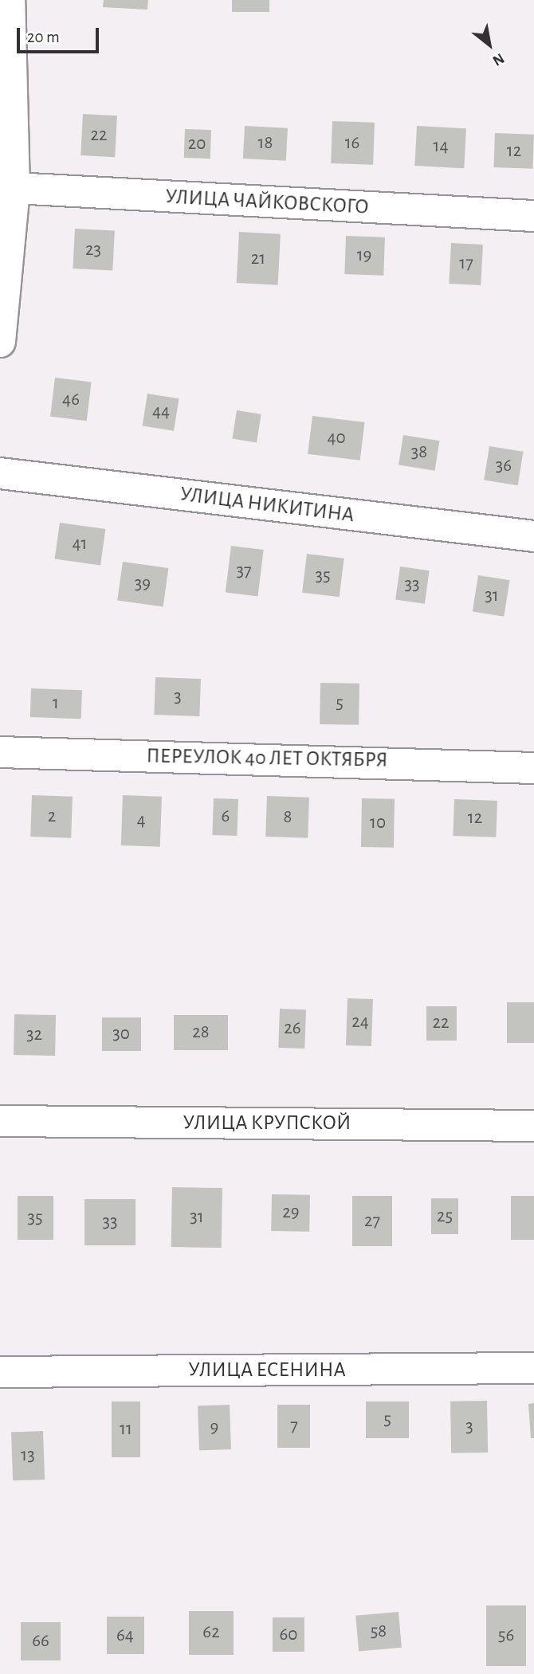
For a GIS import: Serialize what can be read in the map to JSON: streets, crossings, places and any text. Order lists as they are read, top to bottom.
{
  "streets": {
    "street": [
      "УЛИЦА ЧАЙКОВСКОГО",
      "УЛИЦА НИКИТИНА",
      "ПЕРЕУЛОК 40 ЛЕТ ОКТЯБРЯ",
      "УЛИЦА КРУПСКОЙ",
      "УЛИЦА ЕСЕНИНА"
    ]
  },
  "house_numbers": [
    "22",
    "18",
    "16",
    "20",
    "14",
    "12",
    "23",
    "19",
    "21",
    "17",
    "46",
    "44",
    "40",
    "38",
    "36",
    "41",
    "37",
    "35",
    "39",
    "33",
    "31",
    "3",
    "1",
    "5",
    "2",
    "6",
    "8",
    "12",
    "4",
    "10",
    "24",
    "22",
    "26",
    "28",
    "30",
    "32",
    "29",
    "25",
    "31",
    "35",
    "27",
    "33",
    "5",
    "7",
    "3",
    "9",
    "11",
    "13",
    "58",
    "62",
    "60",
    "64",
    "56",
    "66"
  ],
  "scale_bar": "20 m",
  "north": "bottom right"
}
